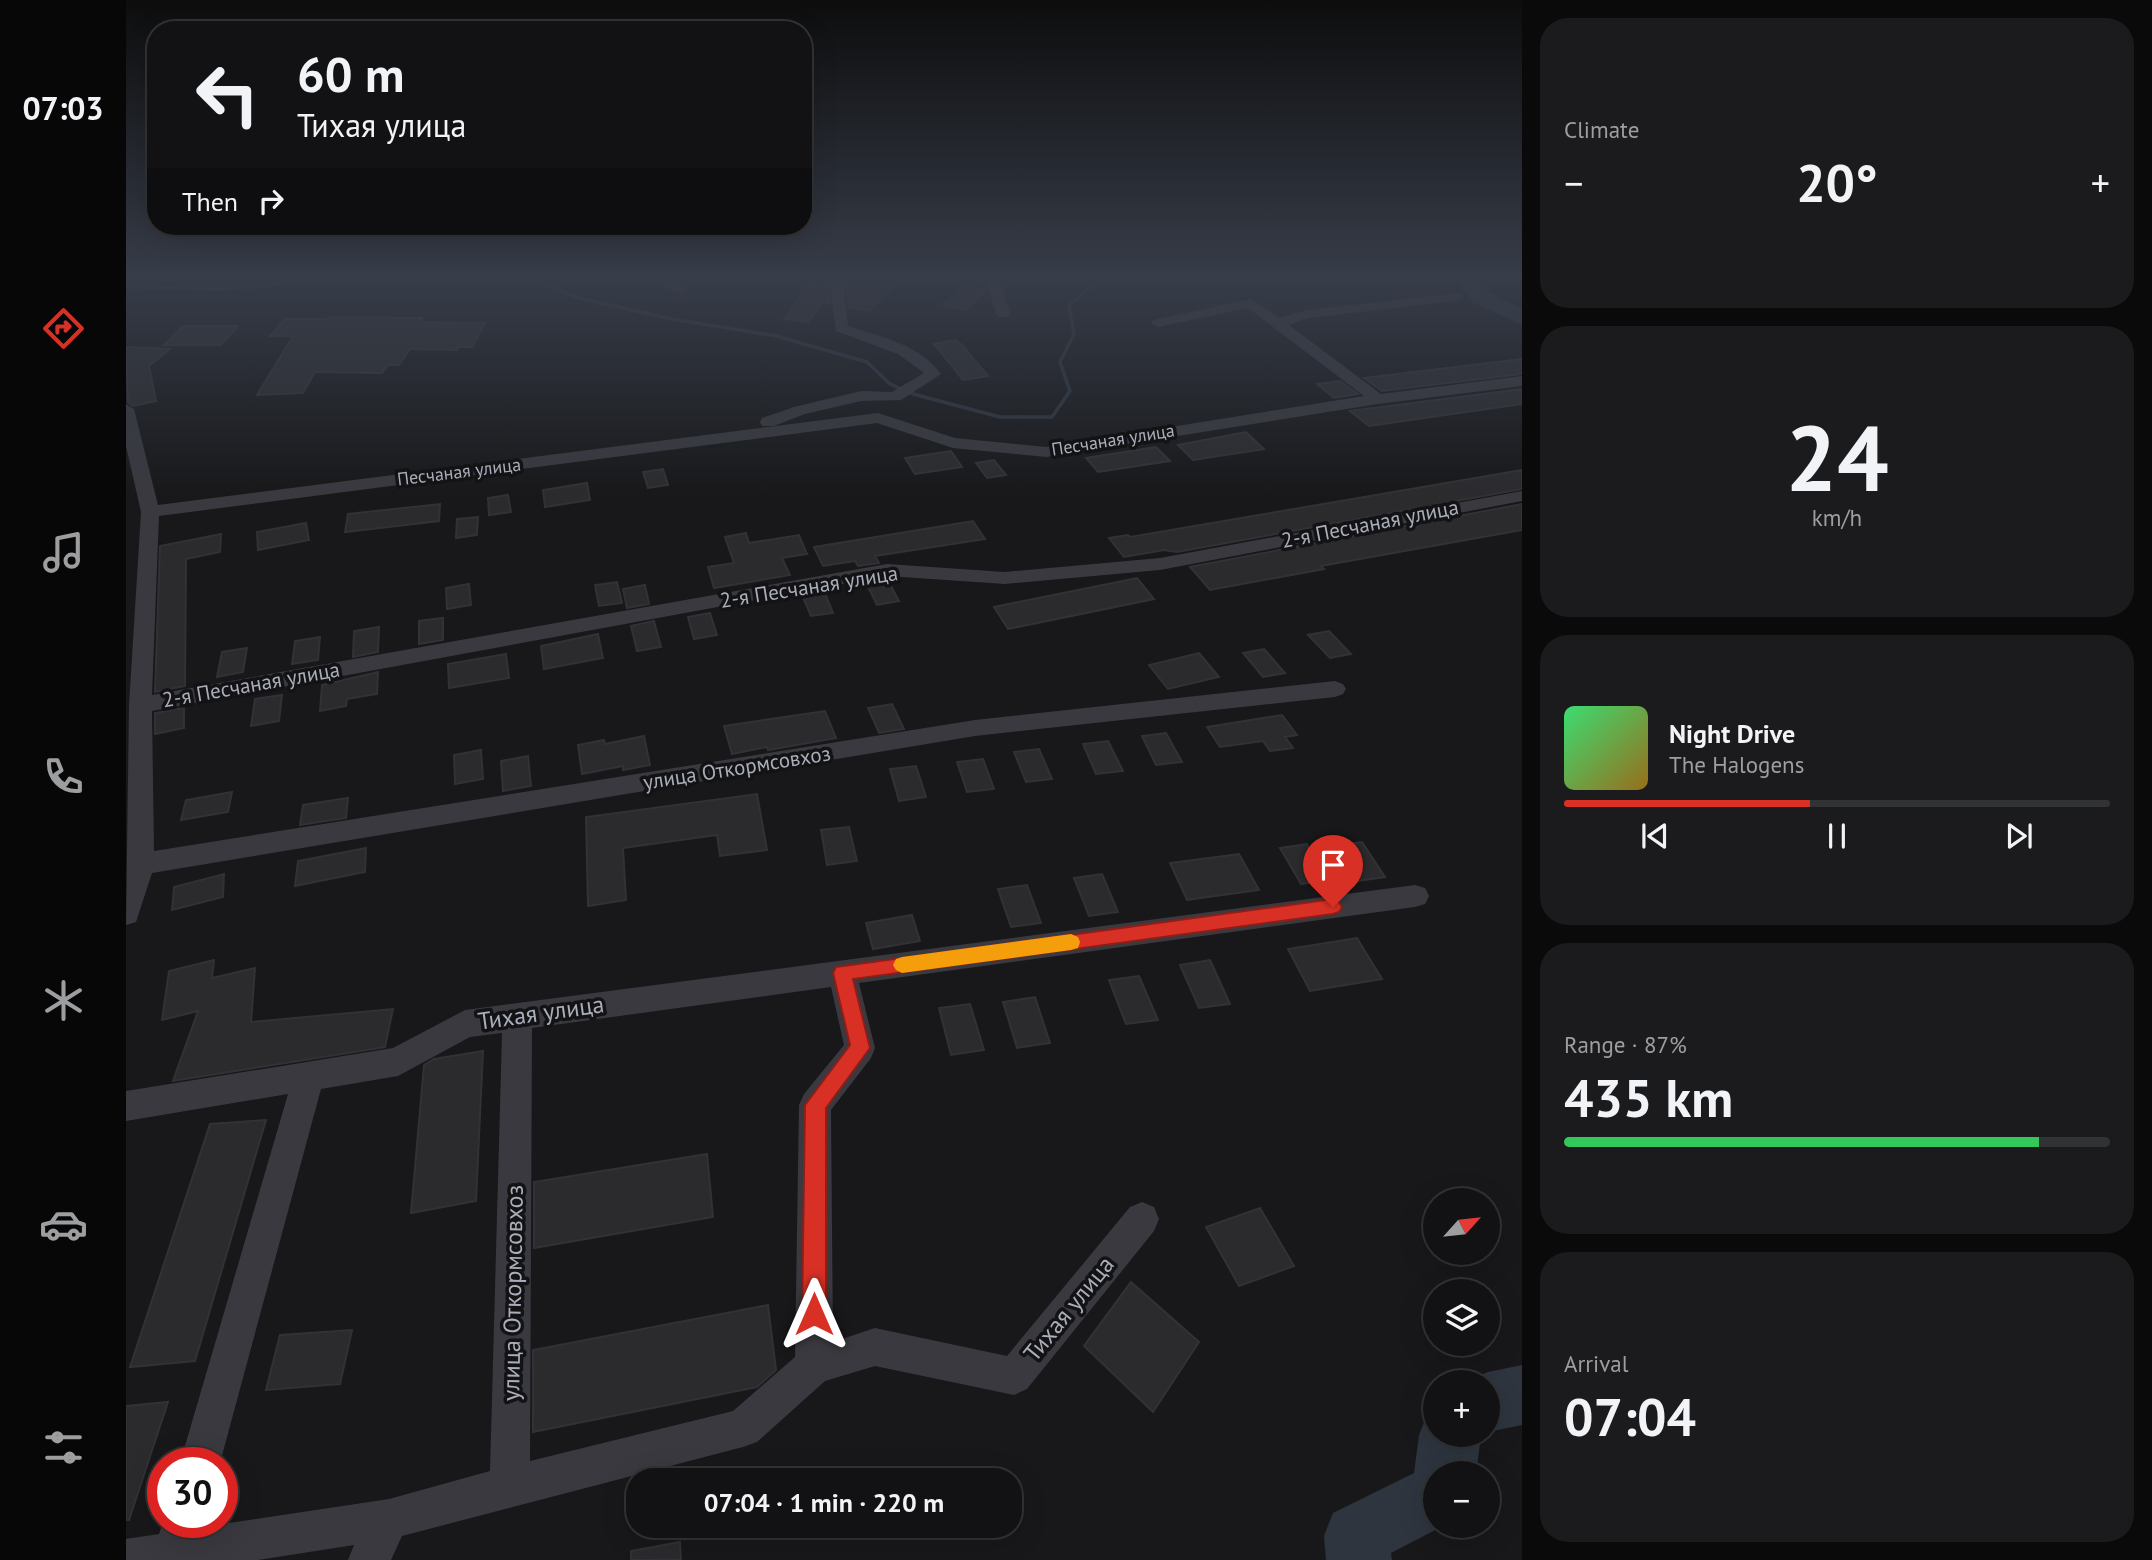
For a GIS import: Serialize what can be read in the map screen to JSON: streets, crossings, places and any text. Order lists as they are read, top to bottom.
{
  "streets": {
    "street": [
      "Песчаная улица",
      "2-я Песчаная улица",
      "улица Откормсовхоз",
      "Тихая улица"
    ]
  },
  "crossings": [
    ["улица Откормсовхоз", "Тихая улица"]
  ],
  "north": "top right",
  "page": {
    "tabs": "07:03",
    "tile": [
      "Climate",
      ["24", "km/h"],
      ["Range · 87%", "435 km"],
      ["Arrival", "07:04"]
    ],
    "turn": ["60 m", "Тихая улица"],
    "heat": ["−", "20°", "+"],
    "then": "Then",
    "song": ["Night Drive", "The Halogens"],
    "map_buttons": ["+", "−"],
    "limit": "30",
    "trip": "07:04 · 1 min · 220 m"
  }
}
